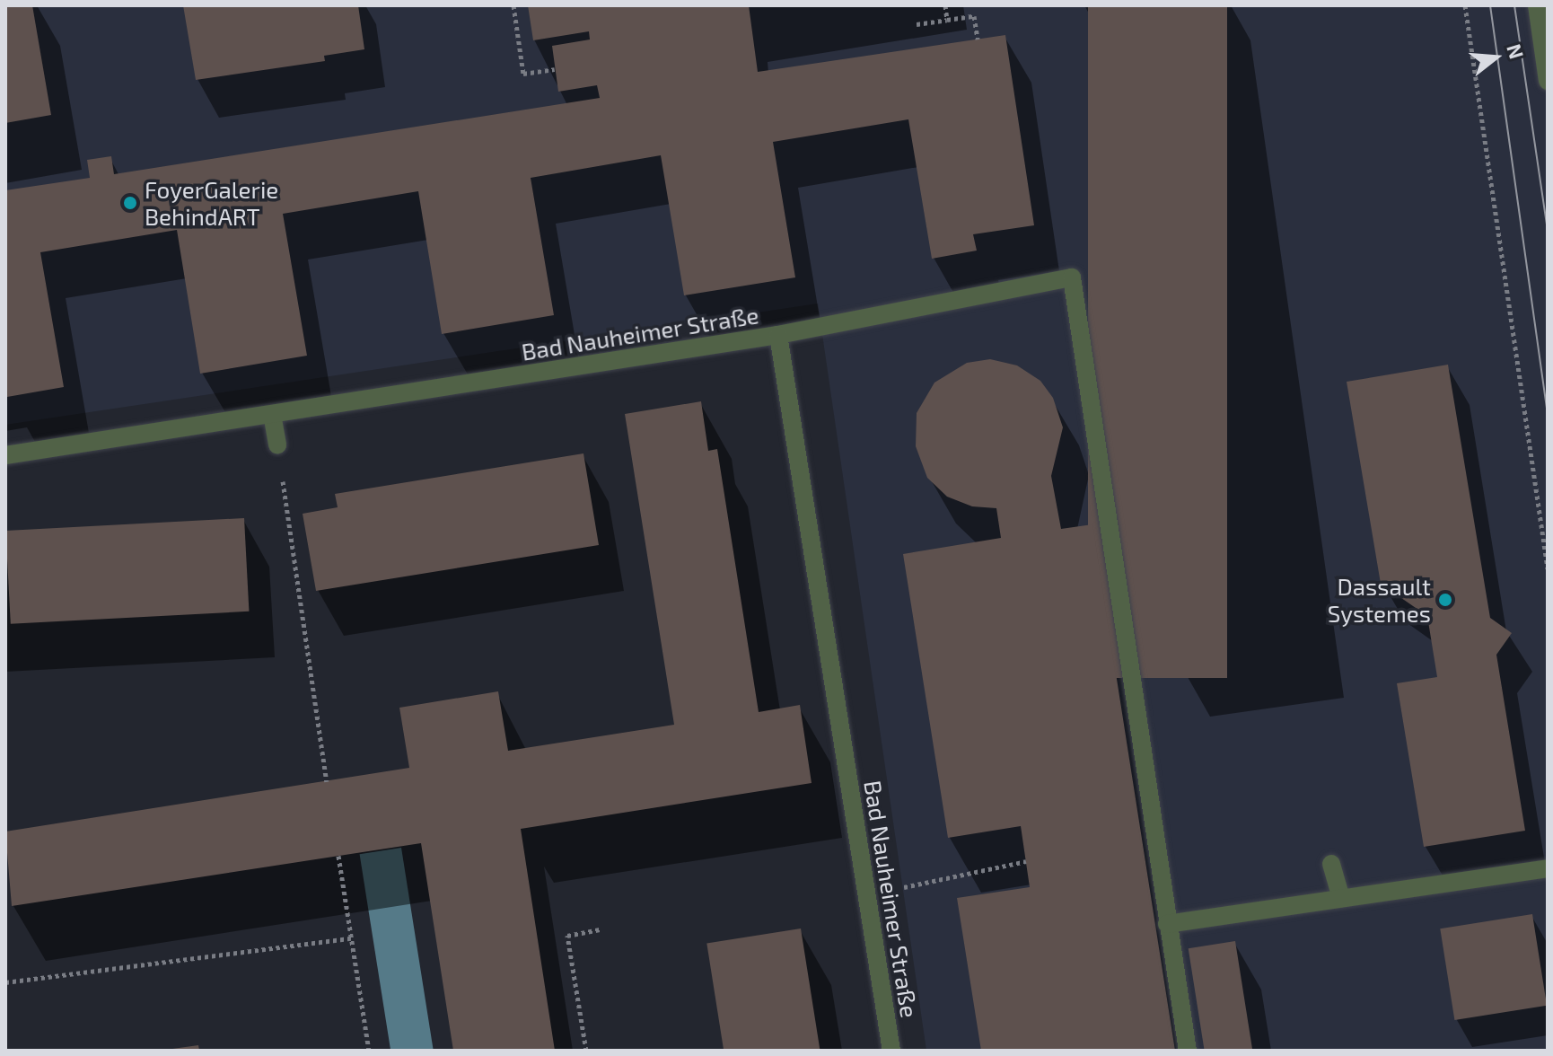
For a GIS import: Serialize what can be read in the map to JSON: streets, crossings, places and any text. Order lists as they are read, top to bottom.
{
  "streets": {
    "street": ["Bad Nauheimer Straße"]
  },
  "places": ["FoyerGalerie BehindART", "Dassault Systemes"],
  "north": "right"
}
